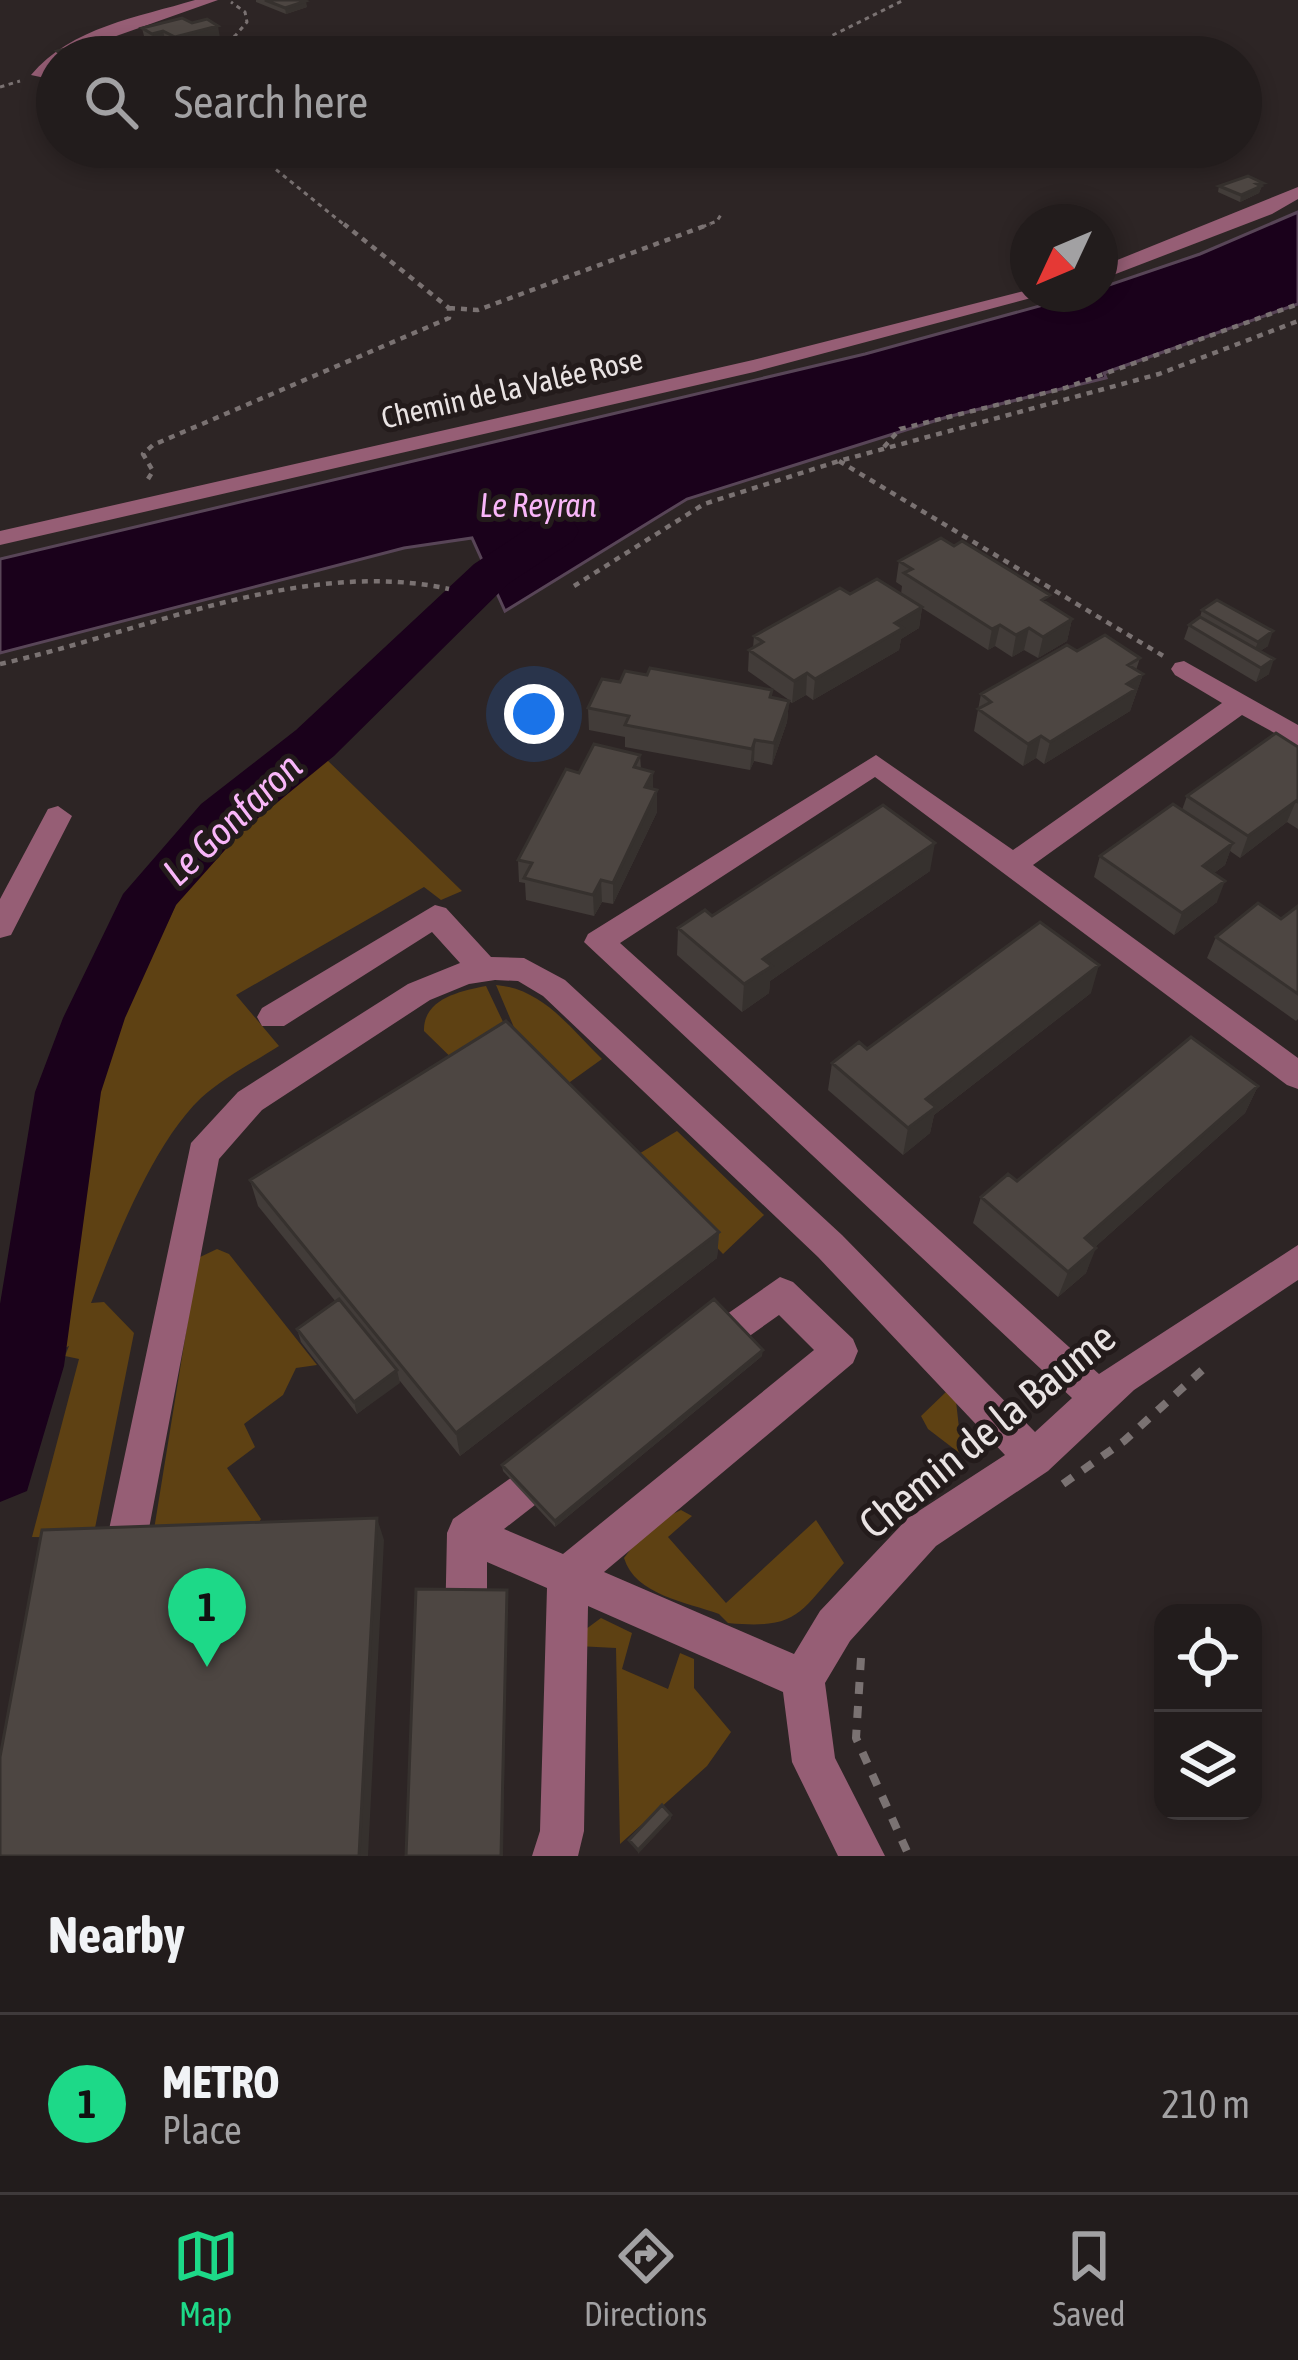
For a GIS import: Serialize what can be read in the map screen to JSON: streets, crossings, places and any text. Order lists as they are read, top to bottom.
{
  "streets": {
    "street": ["Chemin de la Valée Rose", "Chemin de la Baume"]
  },
  "water": ["Le Reyran", "Le Gonfaron"],
  "north": "bottom left",
  "page": {
    "search": "Search here",
    "pins": "1",
    "heading": "Nearby",
    "list": [
      {
        "mark": "1",
        "name": "METRO",
        "note": "Place",
        "value": "210 m"
      }
    ],
    "nav": ["Map", "Directions", "Saved"]
  }
}
